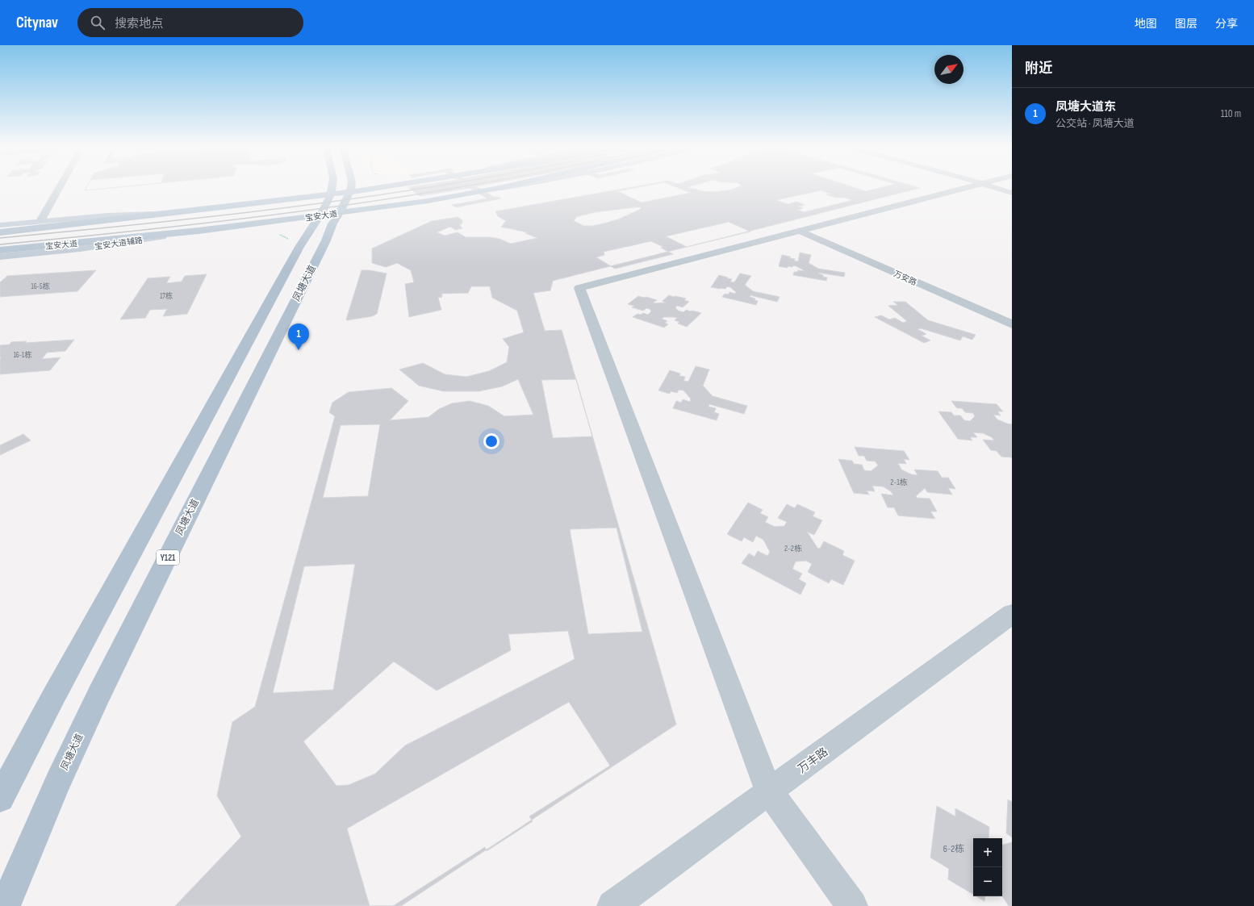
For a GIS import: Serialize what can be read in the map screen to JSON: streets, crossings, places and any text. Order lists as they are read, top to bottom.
{
  "streets": {
    "main road": [
      "宝安大道",
      "宝安大道辅路",
      "凤塘大道",
      "Y121"
    ],
    "street": ["万安路", "万丰路"]
  },
  "crossings": [
    ["宝安大道", "宝安大道辅路"],
    ["宝安大道", "凤塘大道"]
  ],
  "house_numbers": [
    "16-5栋",
    "17栋",
    "16-1栋",
    "2-1栋",
    "2-2栋",
    "6-2栋"
  ],
  "north": "top right",
  "page": {
    "header": "Citynav",
    "search": "搜索地点",
    "nav": ["地图", "图层", "分享"],
    "heading": "附近",
    "list": [
      {
        "mark": "1",
        "name": "凤塘大道东",
        "note": "公交站 · 凤塘大道",
        "value": "110 m"
      }
    ],
    "pins": "1",
    "map_buttons": ["+", "−"]
  }
}
